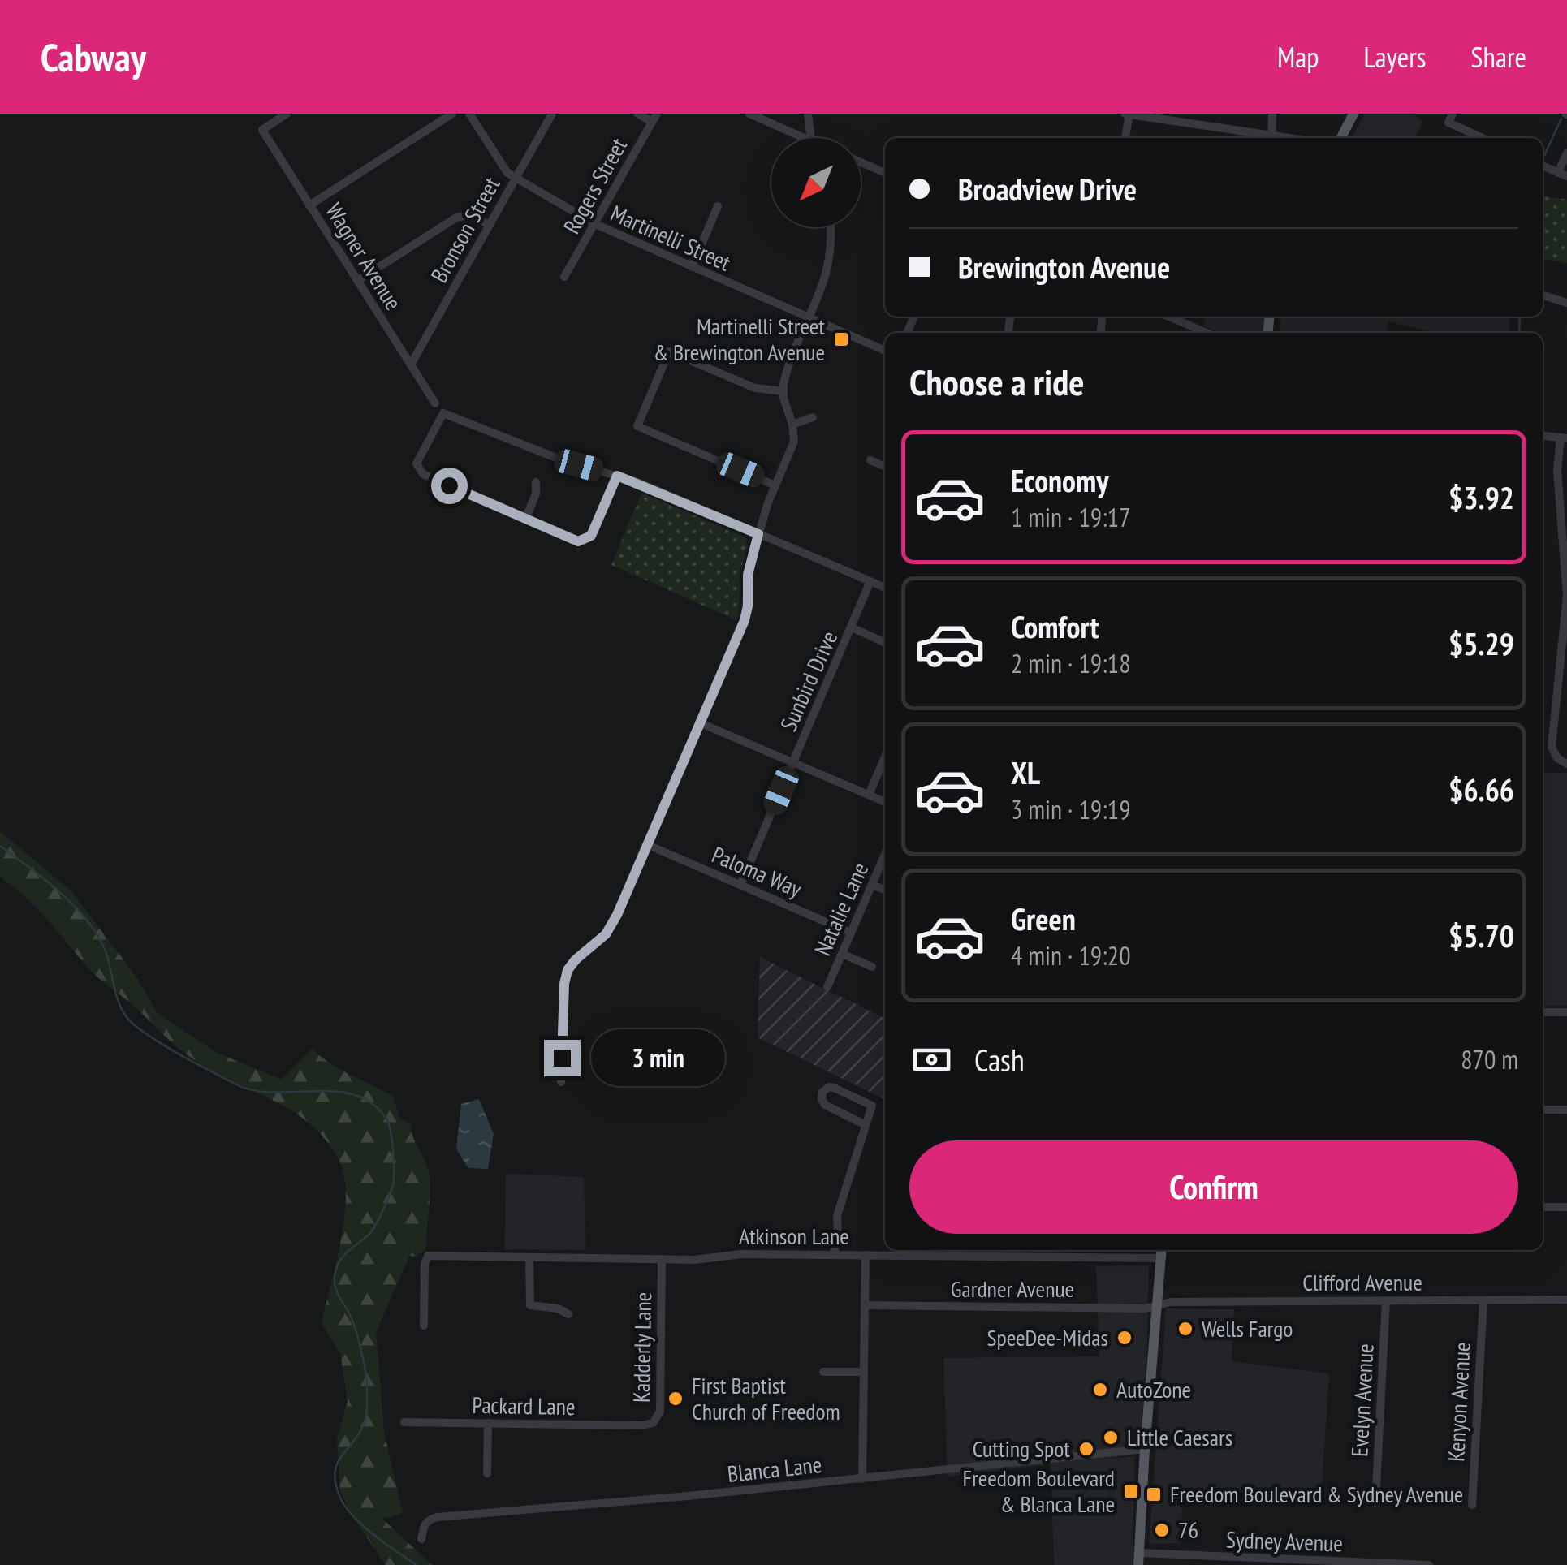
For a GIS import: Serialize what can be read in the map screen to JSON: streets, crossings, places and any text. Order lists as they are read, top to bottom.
{
  "streets": {
    "street": [
      "Rogers Street",
      "Bronson Street",
      "Martinelli Street",
      "Wagner Avenue",
      "Sunbird Drive",
      "Paloma Way",
      "Natalie Lane",
      "Atkinson Lane",
      "Clifford Avenue",
      "Gardner Avenue",
      "Kadderly Lane",
      "Evelyn Avenue",
      "Kenyon Avenue",
      "Packard Lane",
      "Blanca Lane",
      "Sydney Avenue"
    ]
  },
  "crossings": [
    ["Rogers Street", "Martinelli Street"],
    ["Bronson Street", "Martinelli Street"],
    ["Bronson Street", "Wagner Avenue"],
    ["Sunbird Drive", "Paloma Way"],
    ["Paloma Way", "Natalie Lane"],
    ["Atkinson Lane", "Kadderly Lane"],
    ["Clifford Avenue", "Gardner Avenue"],
    ["Clifford Avenue", "Evelyn Avenue"],
    ["Clifford Avenue", "Kenyon Avenue"],
    ["Kadderly Lane", "Packard Lane"]
  ],
  "places": {
    "transit": ["Martinelli Street & Brewington Avenue", "Freedom Boulevard & Blanca Lane", "Freedom Boulevard & Sydney Avenue"],
    "other": [
      "Wells Fargo",
      "SpeeDee-Midas",
      "AutoZone",
      "First Baptist Church of Freedom",
      "Little Caesars",
      "Cutting Spot",
      "76"
    ]
  },
  "north": "bottom left",
  "page": {
    "header": "Cabway",
    "nav": ["Map", "Layers", "Share"],
    "banner": ["Broadview Drive", "Brewington Avenue"],
    "heading": "Choose a ride",
    "list": [
      {
        "name": "Economy",
        "note": "1 min · 19:17",
        "value": "$3.92"
      },
      {
        "name": "Comfort",
        "note": "2 min · 19:18",
        "value": "$5.29"
      },
      {
        "name": "XL",
        "note": "3 min · 19:19",
        "value": "$6.66"
      },
      {
        "name": "Green",
        "note": "4 min · 19:20",
        "value": "$5.70"
      }
    ],
    "pay": ["Cash", "870 m"],
    "bubble": "3 min",
    "buttons": "Confirm"
  }
}
